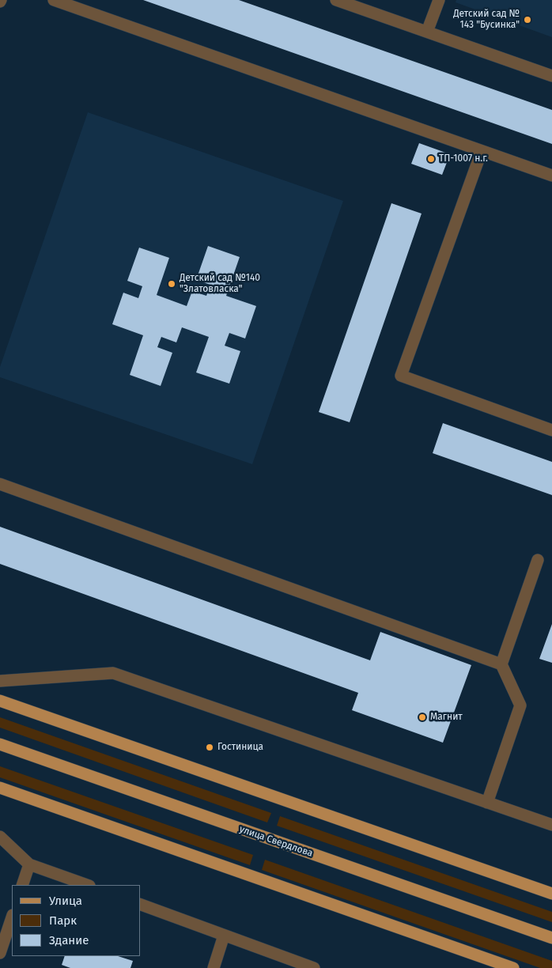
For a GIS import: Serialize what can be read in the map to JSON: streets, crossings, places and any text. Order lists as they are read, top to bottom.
{
  "streets": {
    "main road": ["улица Свердлова"]
  },
  "places": [
    "Детский сад № 143 \"Бусинка\"",
    "ТП-1007 н.г.",
    "Детский сад №140 \"Златовласка\"",
    "Магнит",
    "Гостиница"
  ],
  "legend": ["Улица", "Парк", "Здание"]
}
